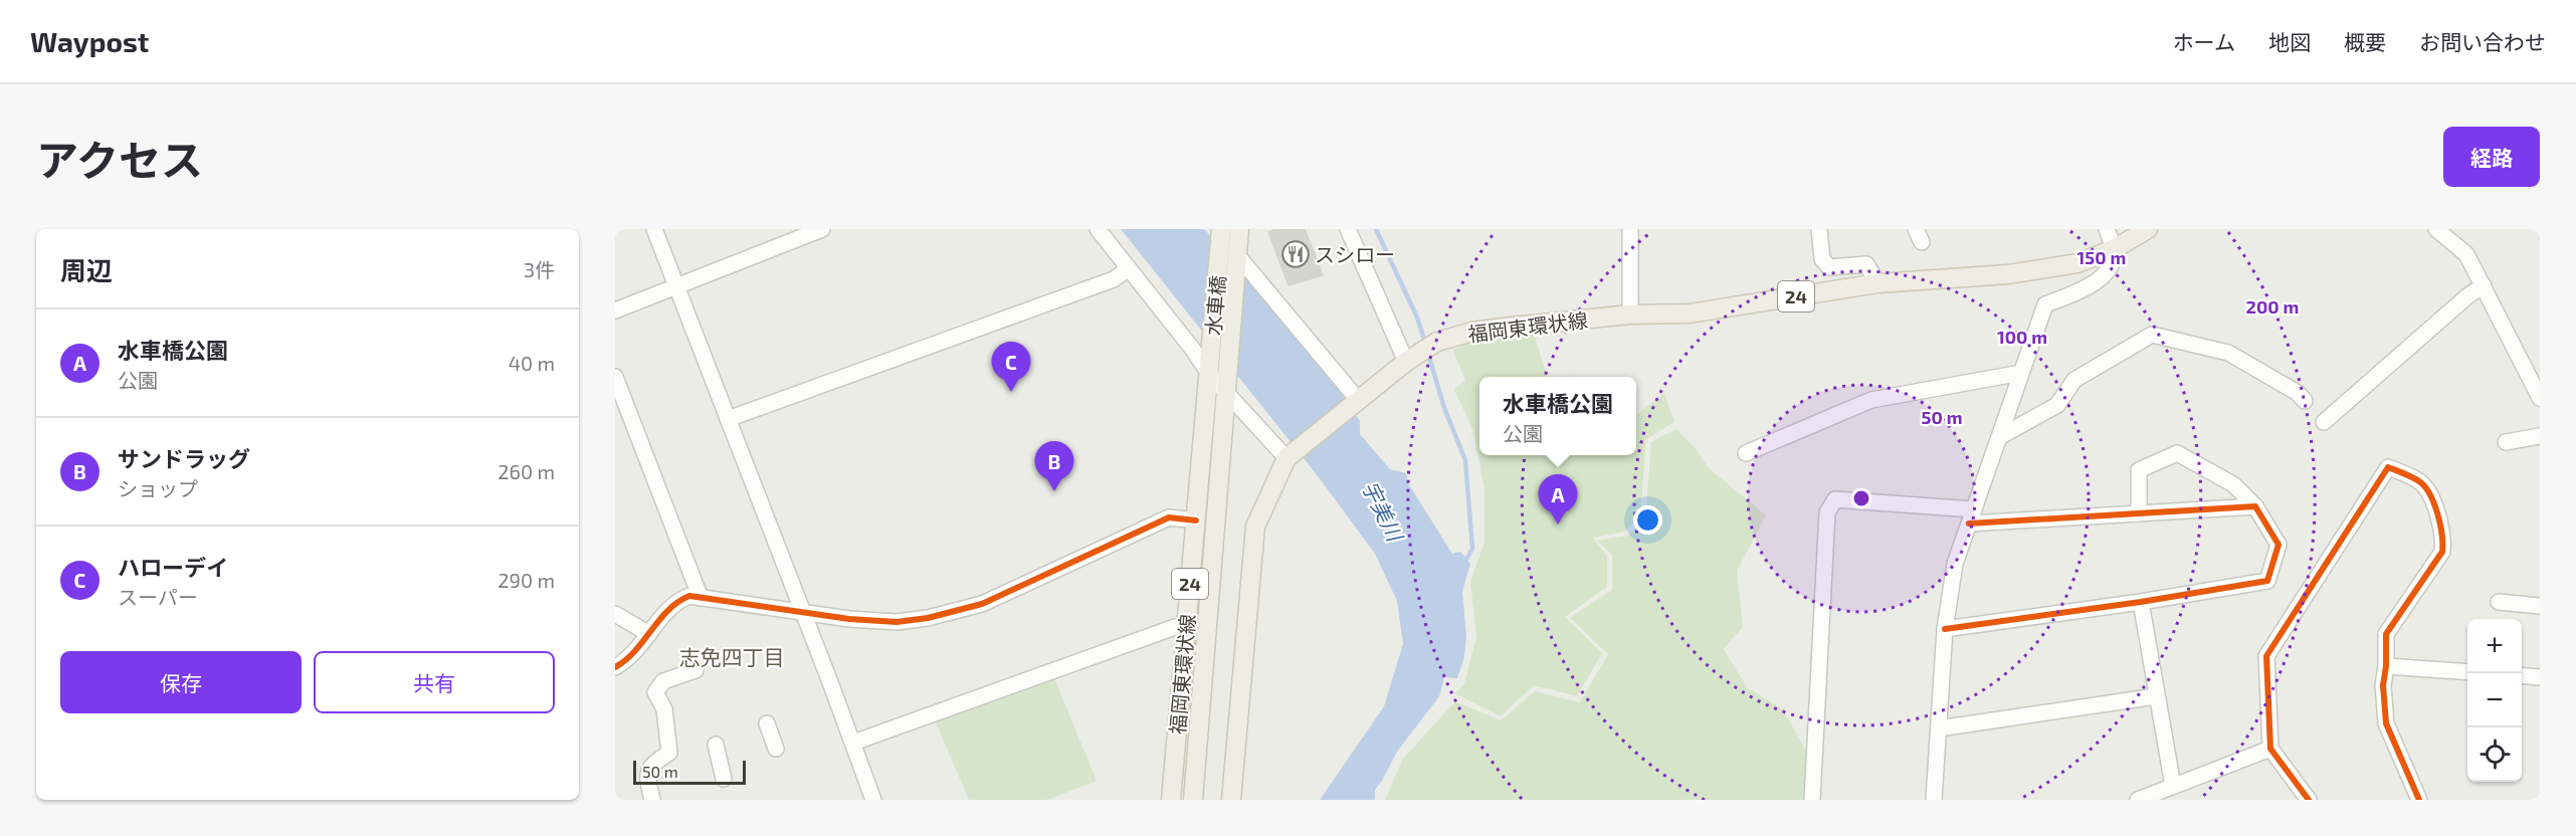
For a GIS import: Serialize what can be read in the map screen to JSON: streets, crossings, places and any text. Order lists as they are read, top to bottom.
{
  "streets": {
    "main road": ["24", "水車橋", "福岡東環状線"]
  },
  "crossings": [
    ["24", "水車橋"],
    ["水車橋", "福岡東環状線"]
  ],
  "districts": ["志免四丁目"],
  "water": ["宇美川"],
  "places": {
    "restaurant": ["スシロー"]
  },
  "scale_bar": "50 m",
  "page": {
    "header": "Waypost",
    "nav": [
      "ホーム",
      "地図",
      "概要",
      "お問い合わせ"
    ],
    "title": "アクセス",
    "buttons": [
      "経路",
      ["保存", "共有"]
    ],
    "heading": ["周辺", "3件"],
    "list": [
      {
        "mark": "A",
        "name": "水車橋公園",
        "note": "公園",
        "value": "40 m"
      },
      {
        "mark": "B",
        "name": "サンドラッグ",
        "note": "ショップ",
        "value": "260 m"
      },
      {
        "mark": "C",
        "name": "ハローデイ",
        "note": "スーパー",
        "value": "290 m"
      }
    ],
    "pins": ["C", "B", "A"],
    "popup": ["水車橋公園", "公園"],
    "map_buttons": ["+", "−"],
    "scale": "50 m"
  },
  "rings": [
    "150 m",
    "200 m",
    "100 m",
    "50 m"
  ]
}
